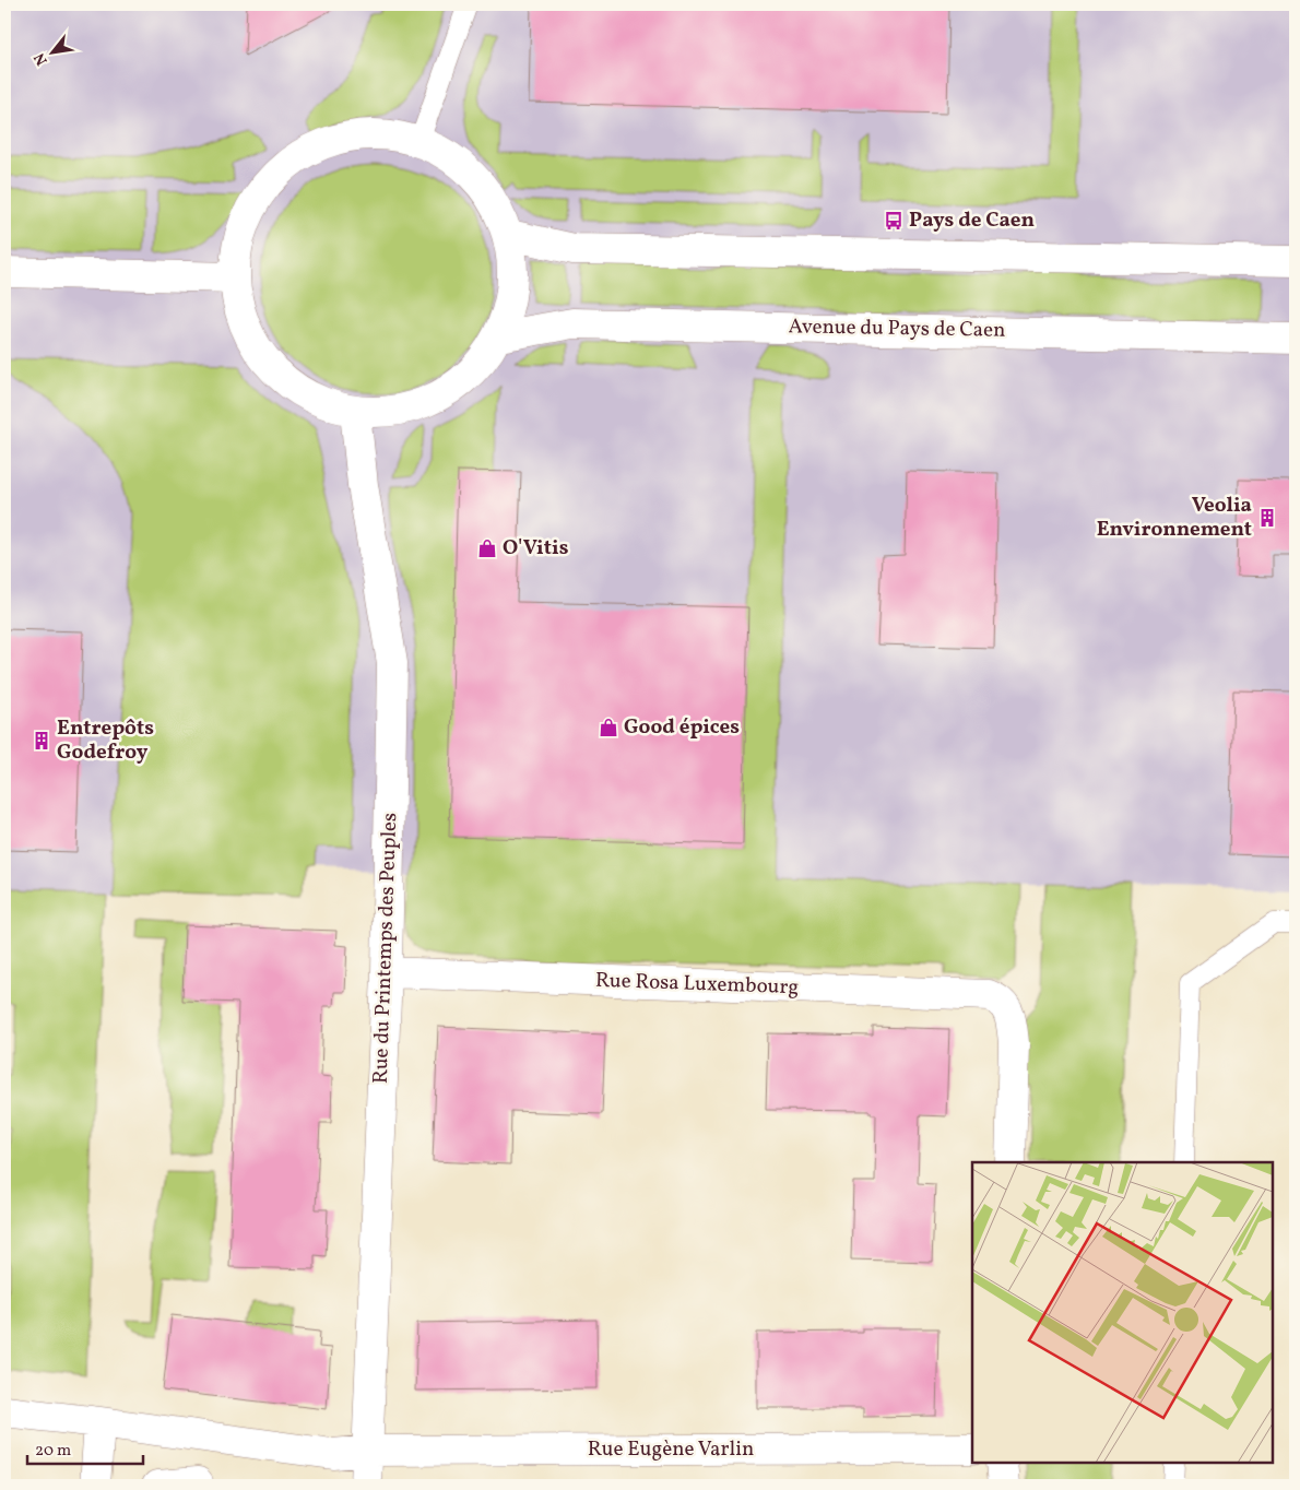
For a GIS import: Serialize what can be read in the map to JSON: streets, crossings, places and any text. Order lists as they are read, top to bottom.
{
  "streets": {
    "street": [
      "Avenue du Pays de Caen",
      "Rue du Printemps des Peuples",
      "Rue Rosa Luxembourg",
      "Rue Eugène Varlin"
    ]
  },
  "crossings": [
    ["Rue du Printemps des Peuples", "Rue Rosa Luxembourg"],
    ["Rue du Printemps des Peuples", "Rue Eugène Varlin"]
  ],
  "places": {
    "bus stop": ["Pays de Caen"],
    "building": ["Veolia Environnement", "Entrepôts Godefroy"],
    "shop": ["O'Vitis", "Good épices"]
  },
  "scale_bar": "20 m",
  "north": "bottom left"
}
